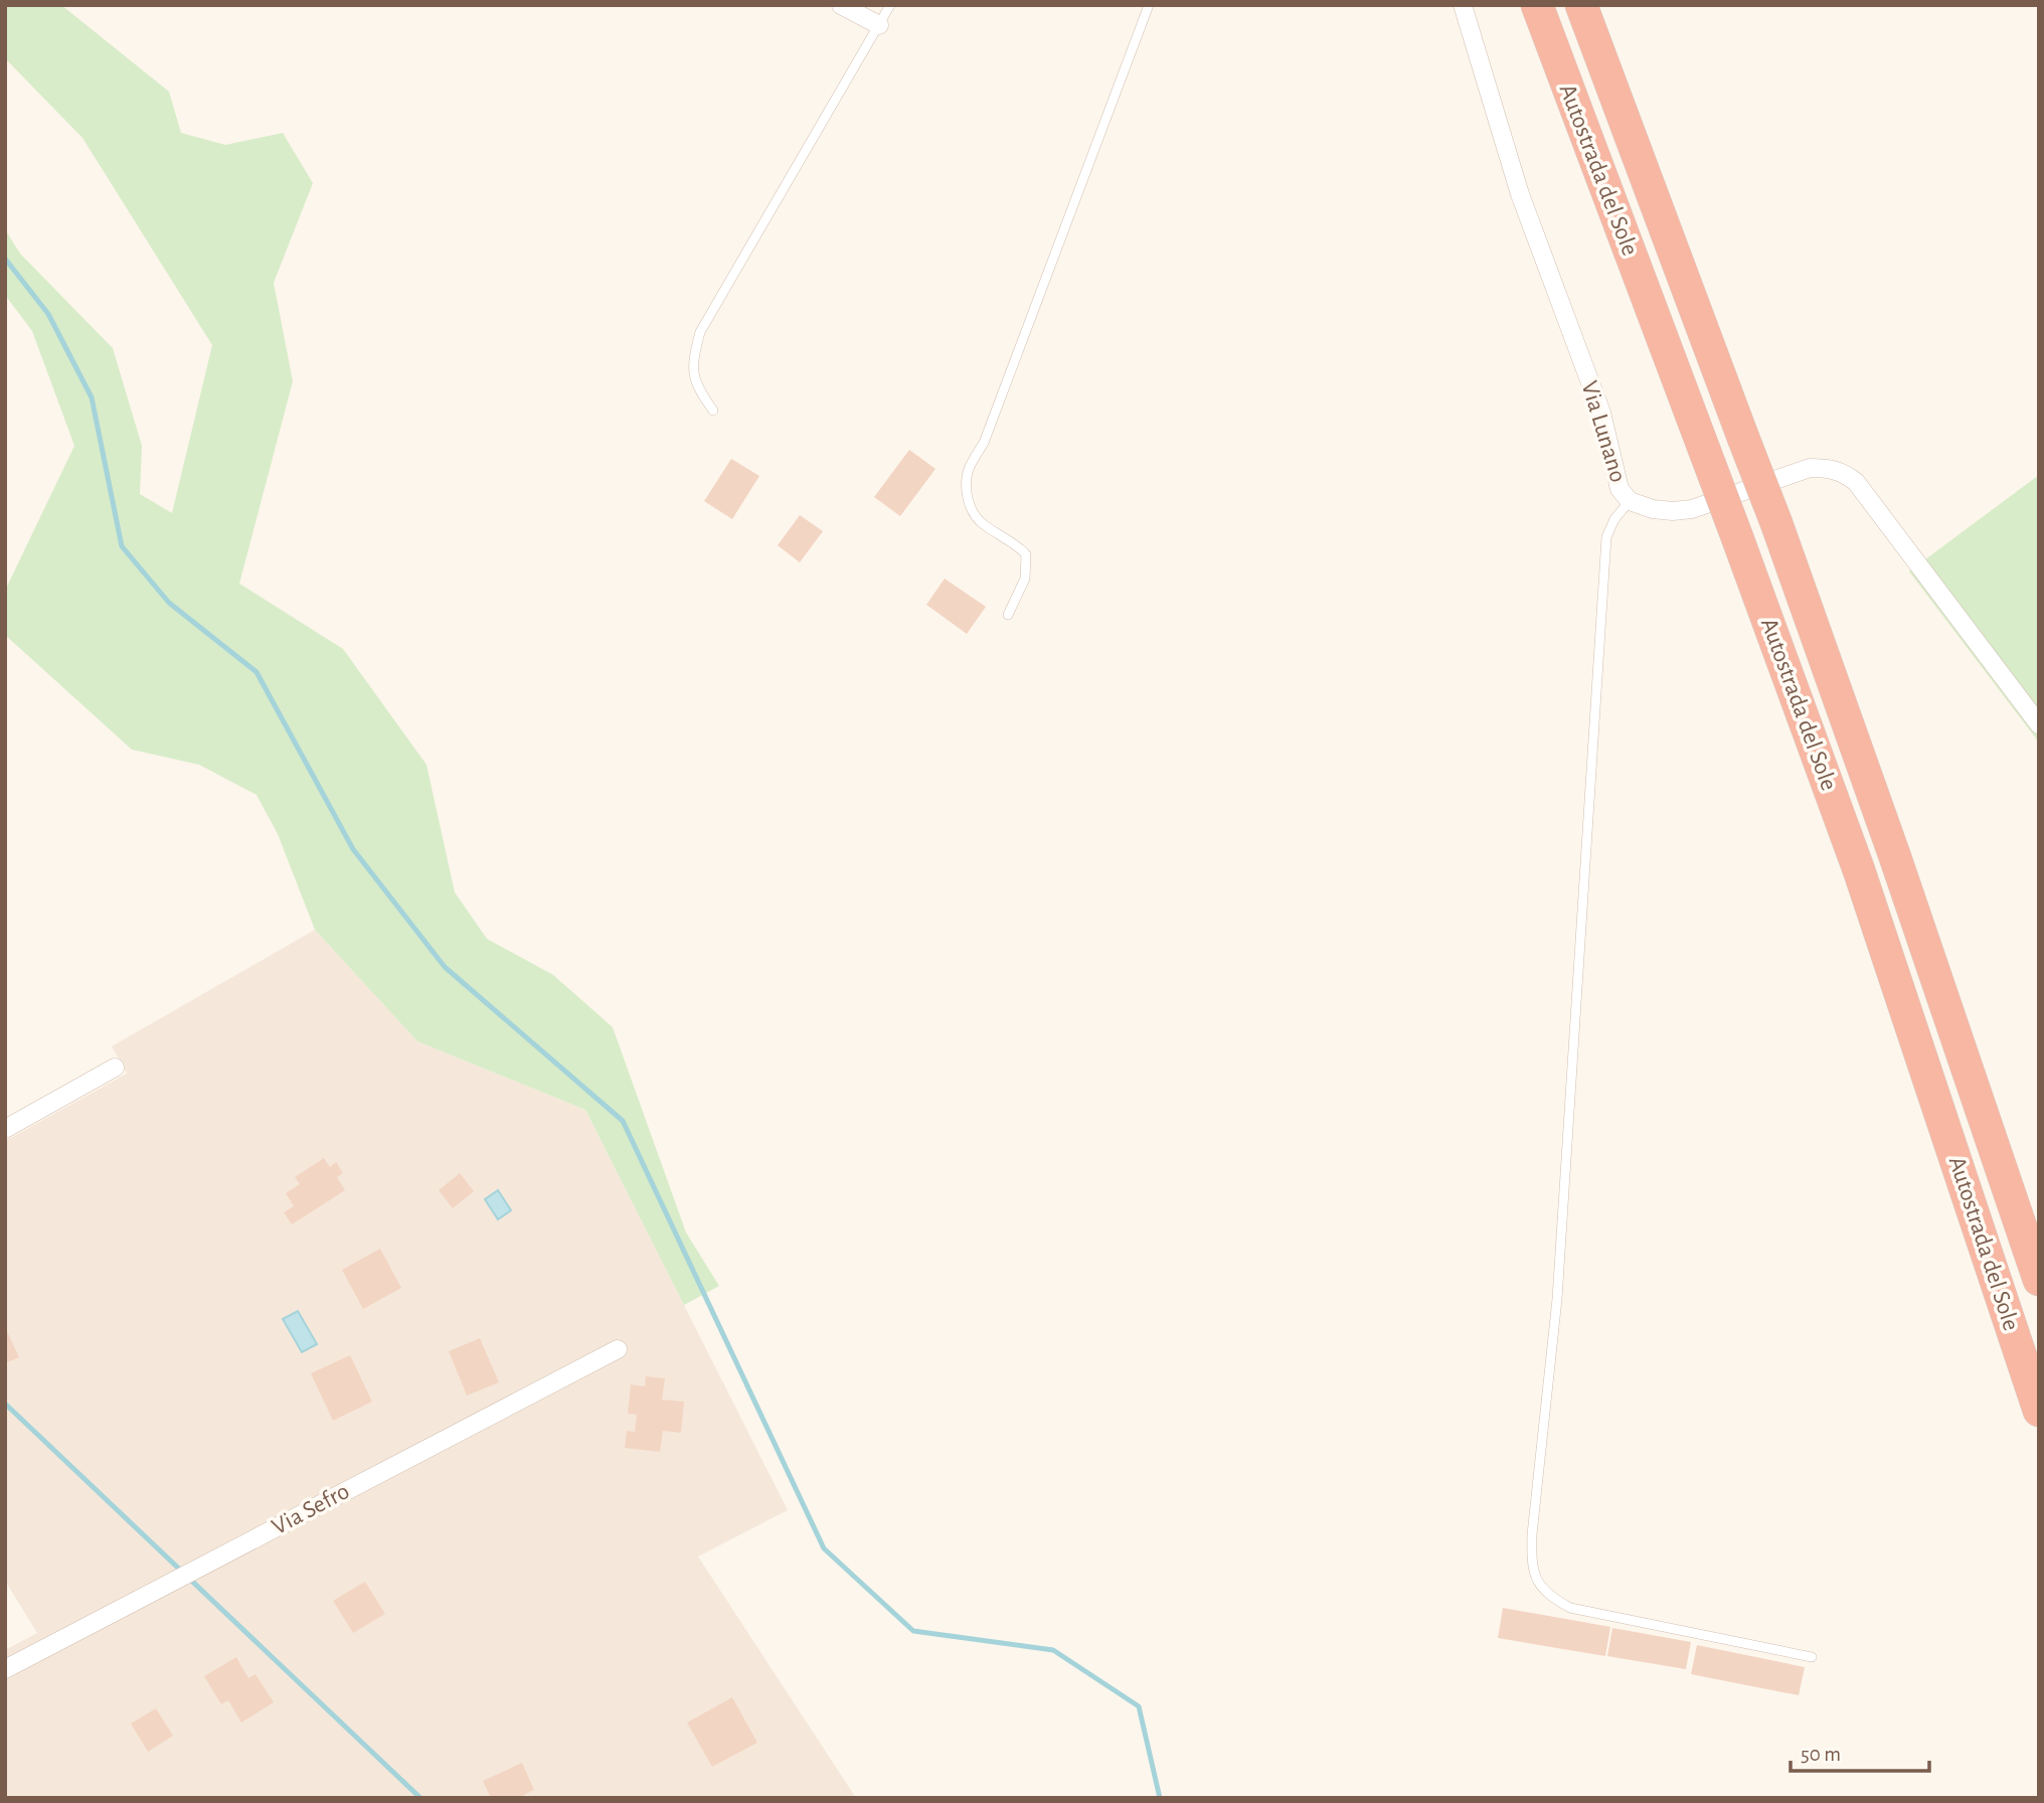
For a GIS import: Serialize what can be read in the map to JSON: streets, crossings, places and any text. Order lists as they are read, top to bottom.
{
  "streets": {
    "highway": ["Autostrada del Sole"],
    "street": ["Via Lunano", "Via Sefro"]
  },
  "scale_bar": "50 m"
}
